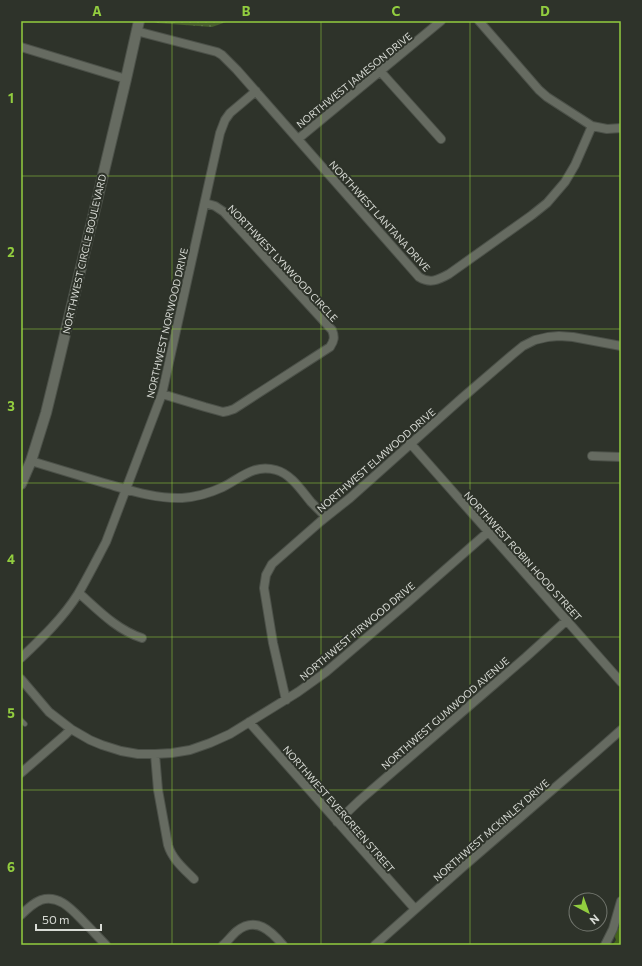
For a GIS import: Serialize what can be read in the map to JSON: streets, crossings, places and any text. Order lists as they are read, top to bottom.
{
  "streets": {
    "main road": ["NORTHWEST CIRCLE BOULEVARD"],
    "street": [
      "NORTHWEST JAMESON DRIVE",
      "NORTHWEST LANTANA DRIVE",
      "NORTHWEST LYNWOOD CIRCLE",
      "NORTHWEST NORWOOD DRIVE",
      "NORTHWEST ELMWOOD DRIVE",
      "NORTHWEST ROBIN HOOD STREET",
      "NORTHWEST FIRWOOD DRIVE",
      "NORTHWEST GUMWOOD AVENUE",
      "NORTHWEST EVERGREEN STREET",
      "NORTHWEST MCKINLEY DRIVE"
    ]
  },
  "crossings": [
    ["NORTHWEST JAMESON DRIVE", "NORTHWEST LANTANA DRIVE"],
    ["NORTHWEST LANTANA DRIVE", "NORTHWEST CIRCLE BOULEVARD"],
    ["NORTHWEST LANTANA DRIVE", "NORTHWEST NORWOOD DRIVE"],
    ["NORTHWEST LYNWOOD CIRCLE", "NORTHWEST NORWOOD DRIVE"],
    ["NORTHWEST ELMWOOD DRIVE", "NORTHWEST ROBIN HOOD STREET"],
    ["NORTHWEST ELMWOOD DRIVE", "NORTHWEST FIRWOOD DRIVE"],
    ["NORTHWEST ROBIN HOOD STREET", "NORTHWEST FIRWOOD DRIVE"],
    ["NORTHWEST ROBIN HOOD STREET", "NORTHWEST GUMWOOD AVENUE"],
    ["NORTHWEST FIRWOOD DRIVE", "NORTHWEST EVERGREEN STREET"],
    ["NORTHWEST GUMWOOD AVENUE", "NORTHWEST EVERGREEN STREET"],
    ["NORTHWEST EVERGREEN STREET", "NORTHWEST MCKINLEY DRIVE"]
  ],
  "scale_bar": "50 m",
  "north": "bottom right",
  "grid": {
    "columns": [
      "A",
      "B",
      "C",
      "D"
    ],
    "rows": [
      "1",
      "2",
      "3",
      "4",
      "5",
      "6"
    ]
  }
}
